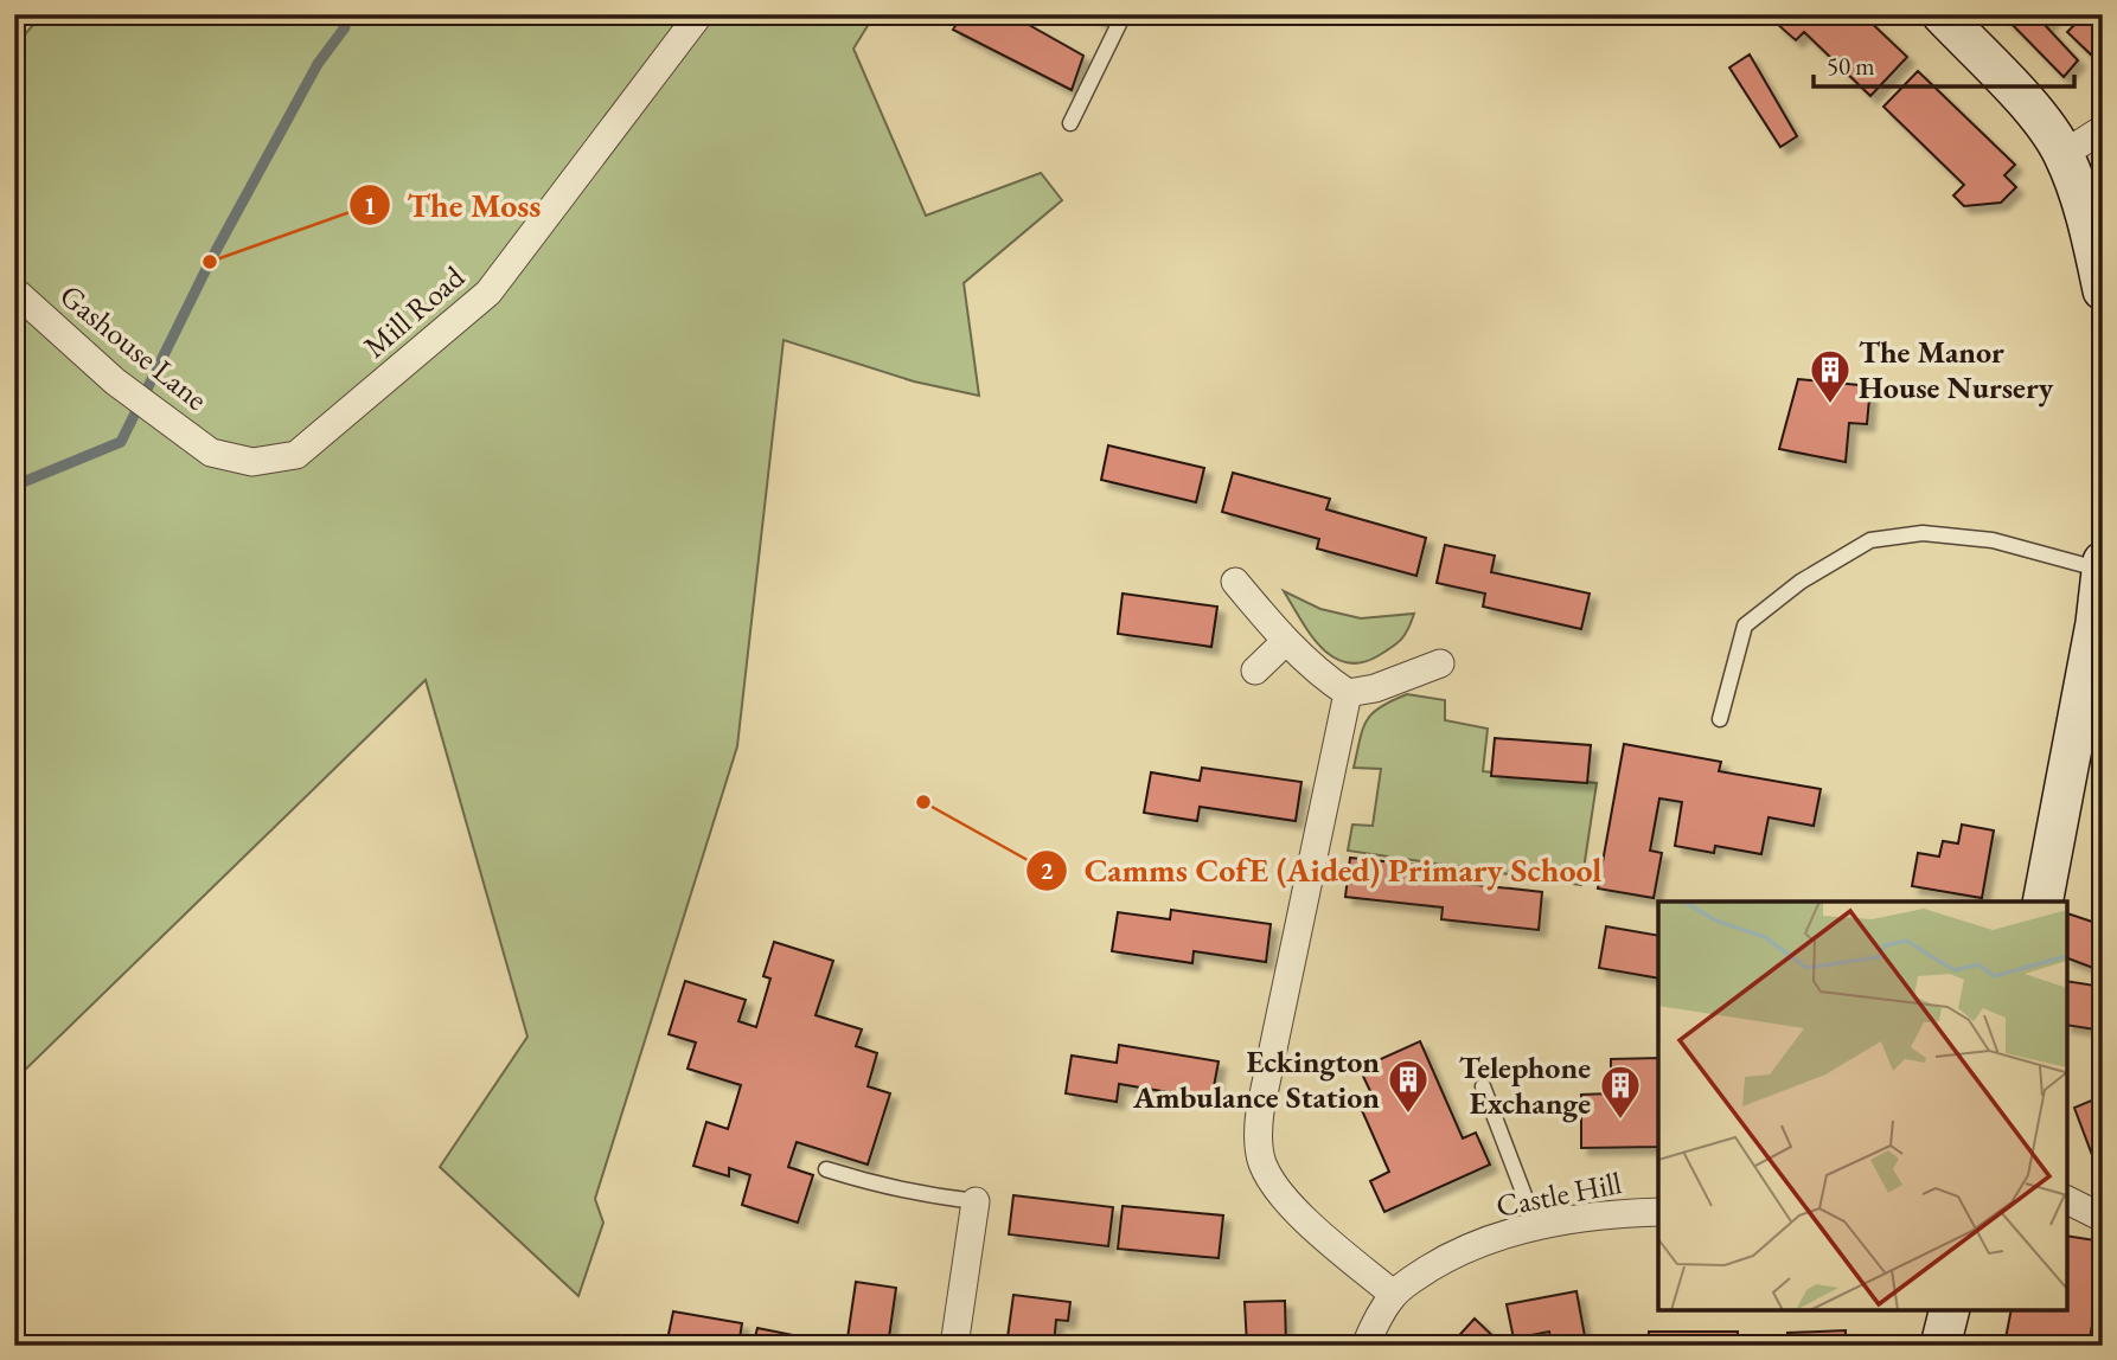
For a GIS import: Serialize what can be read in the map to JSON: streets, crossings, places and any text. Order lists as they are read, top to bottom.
{
  "streets": {
    "street": ["Mill Road", "Gashouse Lane", "Castle Hill"]
  },
  "crossings": [
    ["Mill Road", "Gashouse Lane"]
  ],
  "places": {
    "other": ["The Moss", "Camms CofE (Aided) Primary School"],
    "building": ["The Manor House Nursery", "Eckington Ambulance Station", "Telephone Exchange"]
  },
  "scale_bar": "50 m"
}
